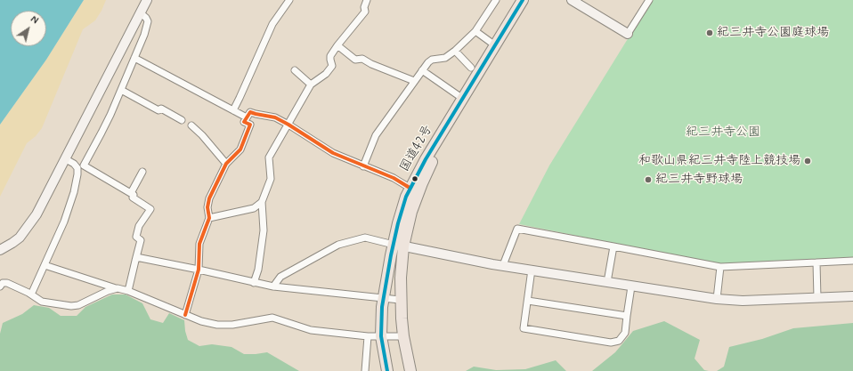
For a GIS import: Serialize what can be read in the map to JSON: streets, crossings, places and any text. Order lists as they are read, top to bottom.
{
  "streets": {
    "highway": ["国道42号"]
  },
  "parks": ["紀三井寺公園"],
  "places": ["紀三井寺公園庭球場", "和歌山県紀三井寺陸上競技場", "紀三井寺野球場"],
  "north": "top right"
}
